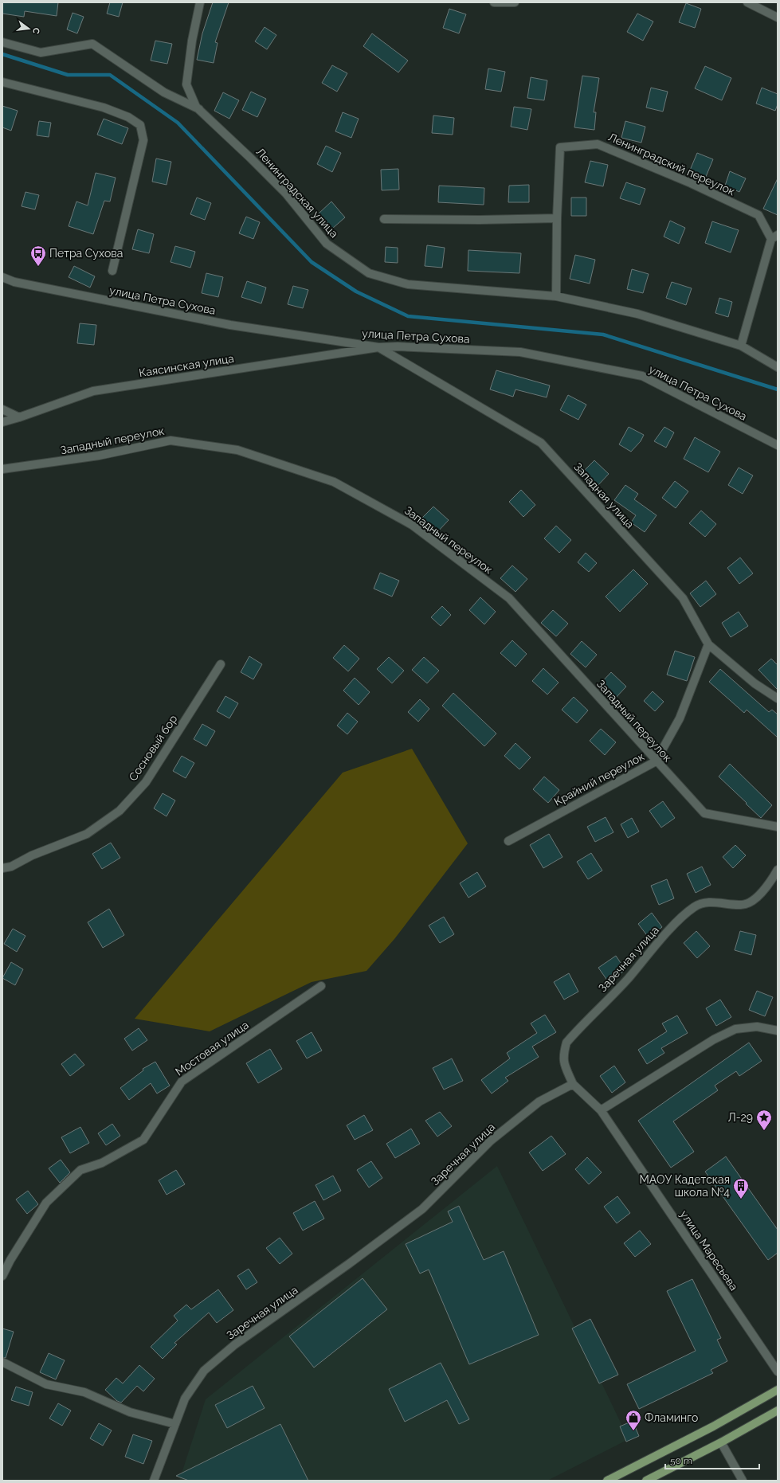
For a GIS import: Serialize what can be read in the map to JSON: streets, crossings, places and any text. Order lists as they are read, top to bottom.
{
  "streets": {
    "street": [
      "Ленинградский переулок",
      "Ленинградская улица",
      "улица Петра Сухова",
      "Каясинская улица",
      "Западный переулок",
      "Западная улица",
      "Сосновый бор",
      "Крайний переулок",
      "Заречная улица",
      "Мостовая улица",
      "улица Маресьева"
    ]
  },
  "crossings": [
    ["Ленинградский переулок", "Ленинградская улица"],
    ["улица Петра Сухова", "Каясинская улица"],
    ["улица Петра Сухова", "Западная улица"],
    ["Каясинская улица", "Западная улица"],
    ["Западный переулок", "Крайний переулок"],
    ["Западная улица", "Крайний переулок"],
    ["Заречная улица", "улица Маресьева"]
  ],
  "places": {
    "bus stop": ["Петра Сухова"],
    "place": ["Л-29"],
    "building": ["МАОУ Кадетская школа №4"],
    "shop": ["Фламинго"]
  },
  "scale_bar": "50 m",
  "north": "right"
}
